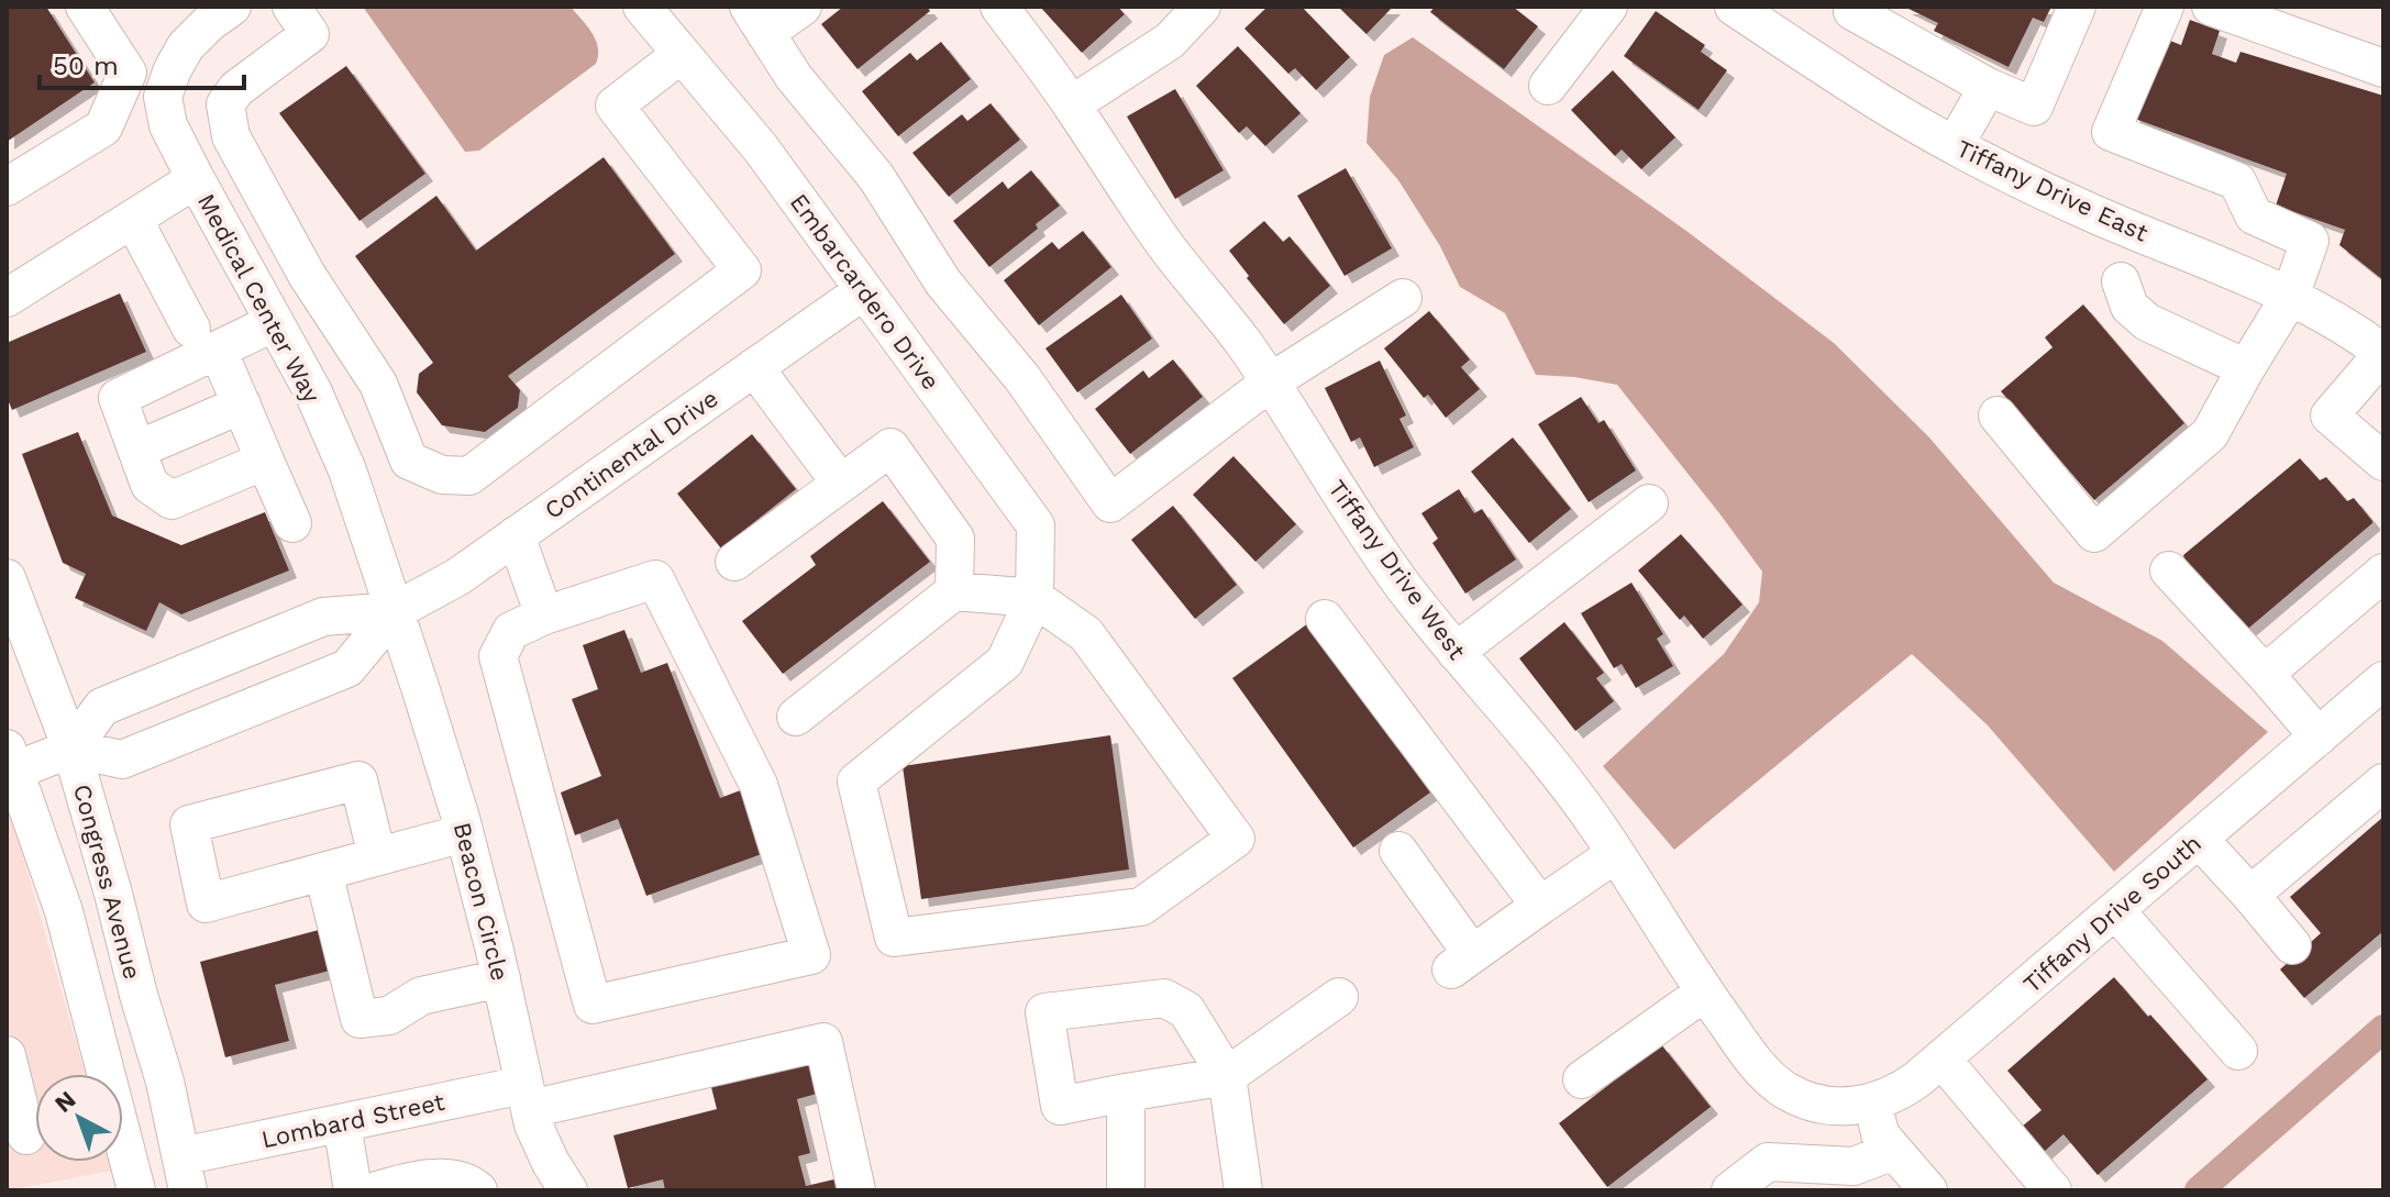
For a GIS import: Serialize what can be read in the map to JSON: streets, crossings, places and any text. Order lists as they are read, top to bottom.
{
  "streets": {
    "street": [
      "Tiffany Drive East",
      "Embarcardero Drive",
      "Medical Center Way",
      "Continental Drive",
      "Tiffany Drive West",
      "Congress Avenue",
      "Beacon Circle",
      "Tiffany Drive South",
      "Lombard Street"
    ]
  },
  "crossings": [
    ["Embarcardero Drive", "Continental Drive"],
    ["Medical Center Way", "Continental Drive"],
    ["Medical Center Way", "Beacon Circle"],
    ["Continental Drive", "Congress Avenue"],
    ["Continental Drive", "Beacon Circle"],
    ["Tiffany Drive West", "Tiffany Drive South"],
    ["Congress Avenue", "Lombard Street"],
    ["Beacon Circle", "Lombard Street"]
  ],
  "scale_bar": "50 m",
  "north": "top left"
}
